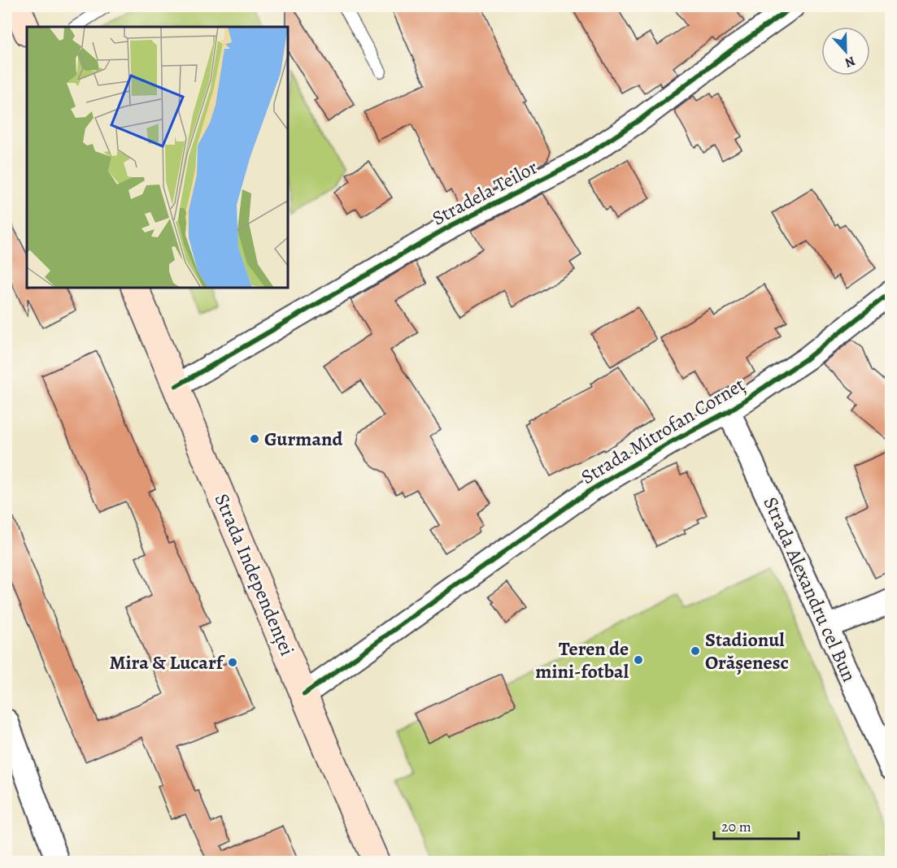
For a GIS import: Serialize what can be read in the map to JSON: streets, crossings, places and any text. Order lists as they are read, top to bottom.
{
  "streets": {
    "main road": ["Strada Independenței"],
    "street": ["Stradela Teilor", "Strada Mitrofan Corneț", "Strada Alexandru cel Bun"]
  },
  "crossings": [
    ["Stradela Teilor", "Strada Independenței"],
    ["Strada Mitrofan Corneț", "Strada Independenței"],
    ["Strada Mitrofan Corneț", "Strada Alexandru cel Bun"]
  ],
  "places": [
    "Gurmand",
    "Stadionul Orășenesc",
    "Teren de mini-fotbal",
    "Mira & Lucarf"
  ],
  "scale_bar": "20 m",
  "north": "bottom"
}
